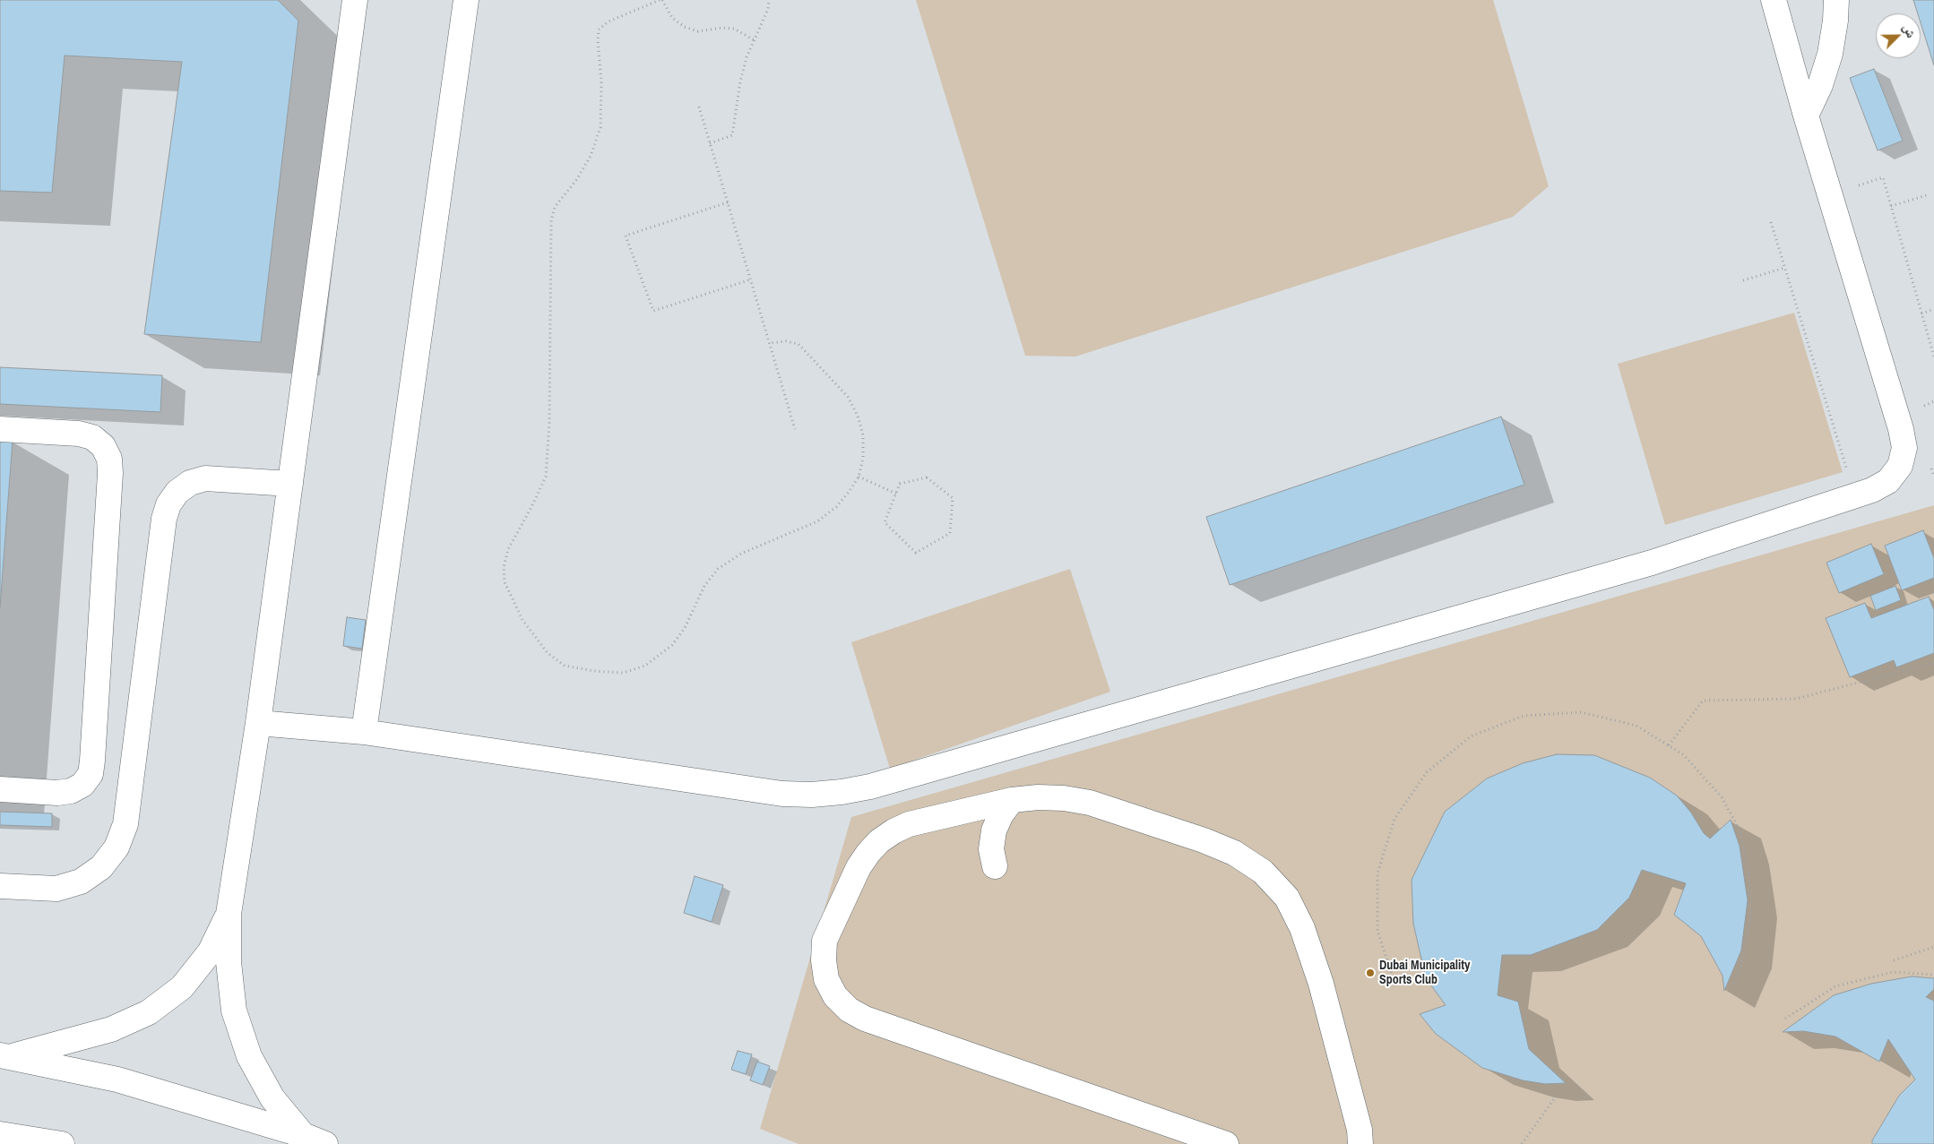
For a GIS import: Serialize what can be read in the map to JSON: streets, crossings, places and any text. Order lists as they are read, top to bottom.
{
  "places": ["Dubai Municipality Sports Club"],
  "north": "top right"
}
